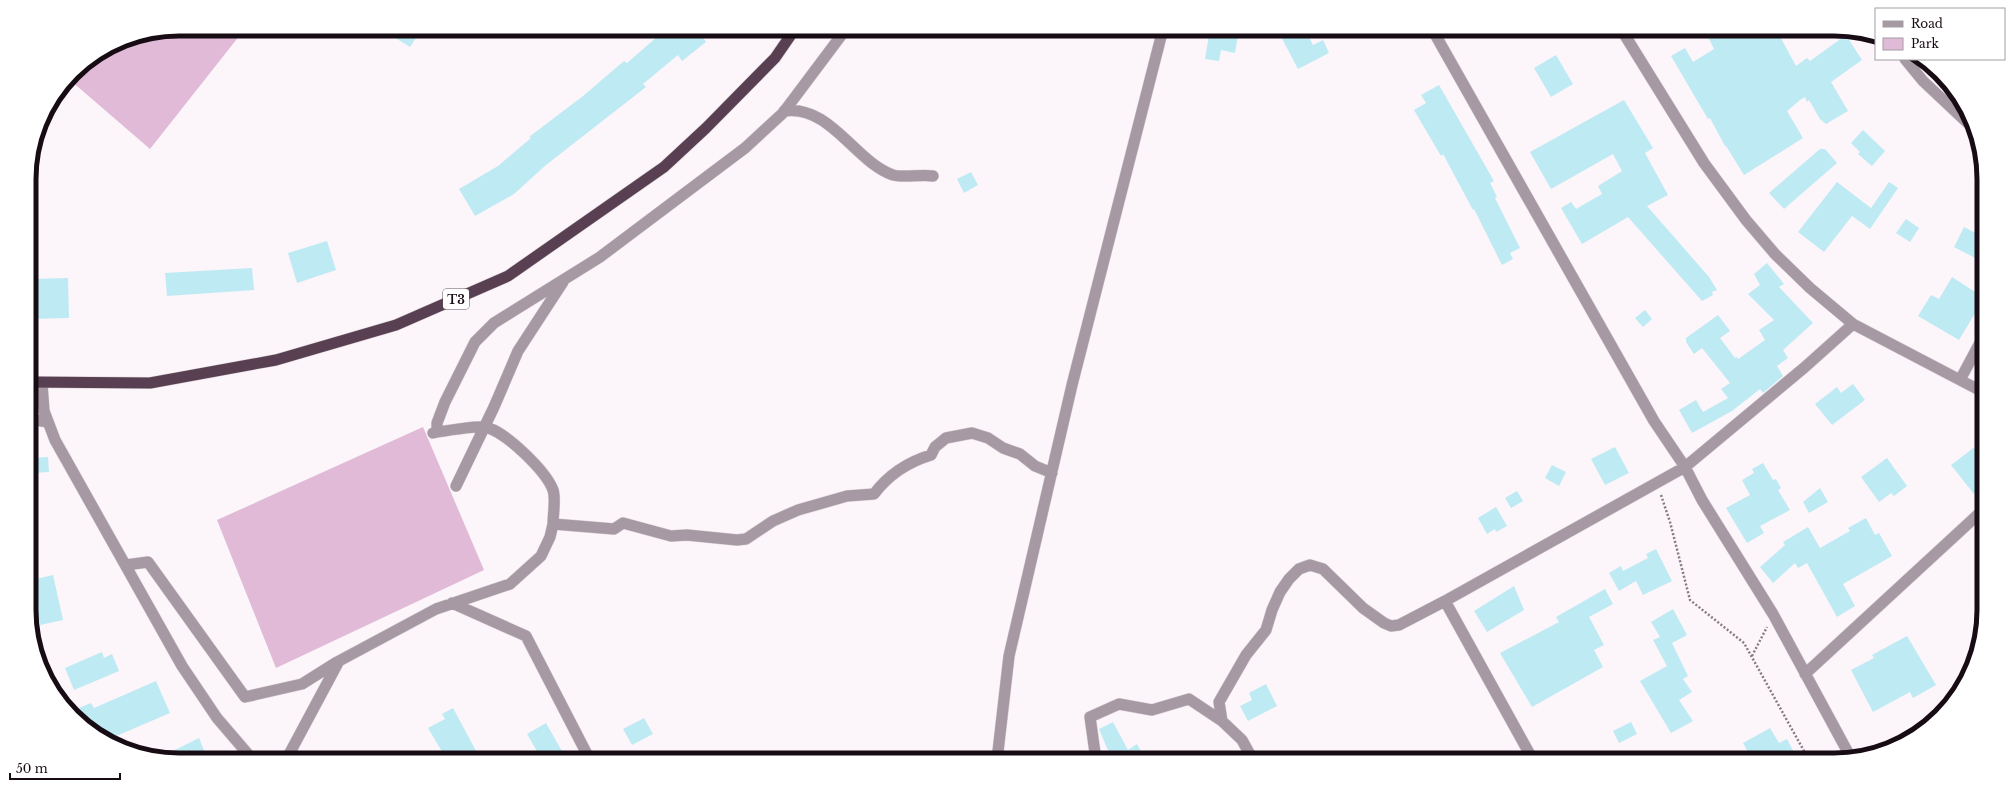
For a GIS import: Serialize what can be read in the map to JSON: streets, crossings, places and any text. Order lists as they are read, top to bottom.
{
  "streets": {
    "highway": ["T3"]
  },
  "legend": ["Road", "Park"],
  "scale_bar": "50 m"
}
